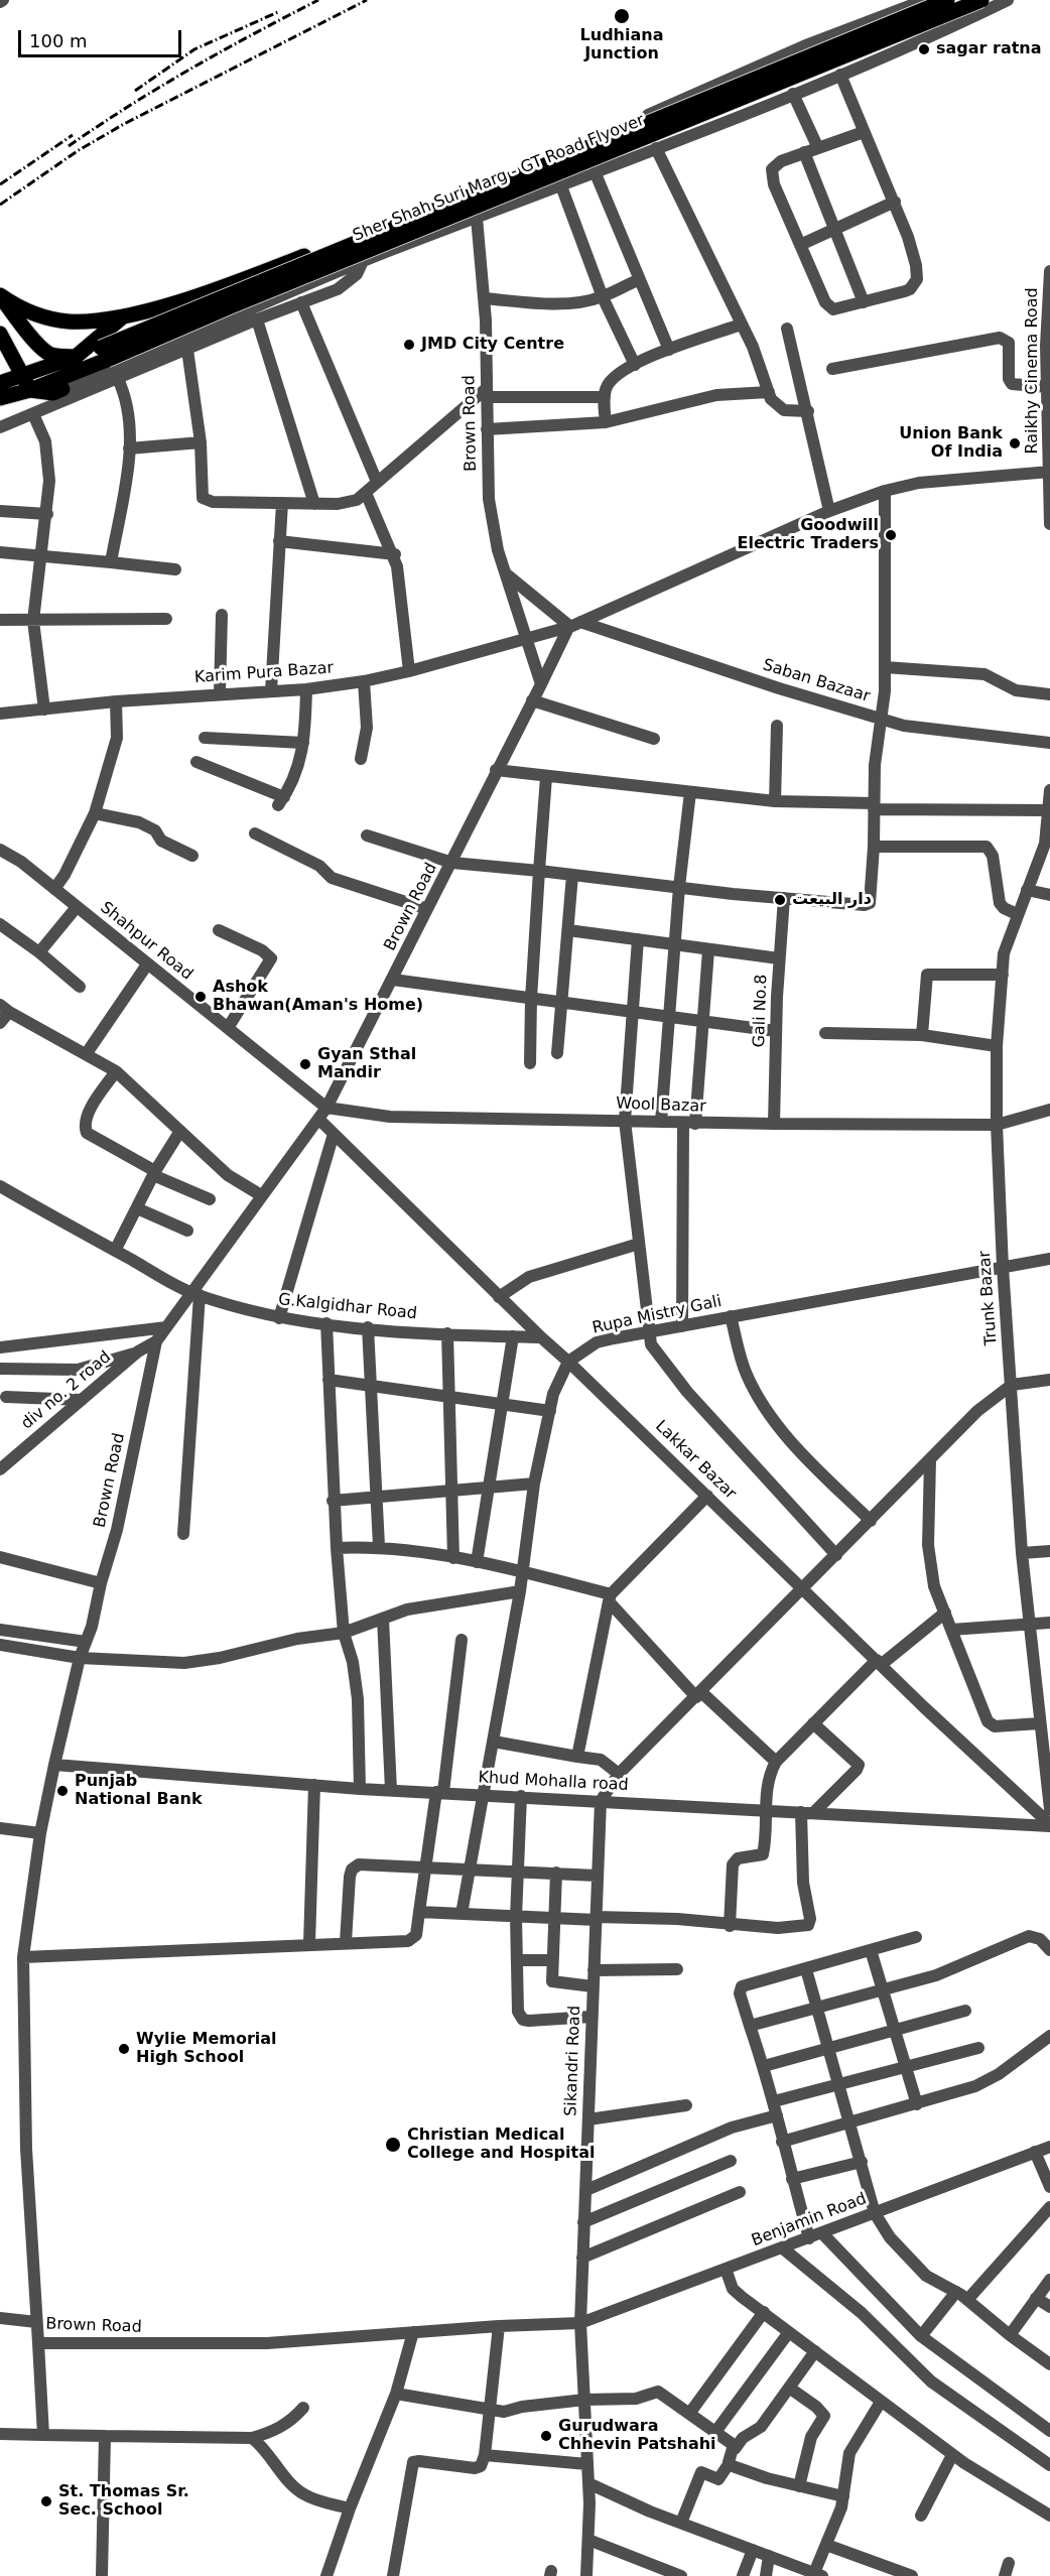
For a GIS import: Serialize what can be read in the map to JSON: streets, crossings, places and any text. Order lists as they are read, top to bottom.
{
  "streets": {
    "main road": ["Sher Shah Suri Marg - GT Road Flyover"],
    "street": [
      "Raikhy Cinema Road",
      "Brown Road",
      "Karim Pura Bazar",
      "Saban Bazaar",
      "Shahpur Road",
      "Gali No.8",
      "Wool Bazar",
      "Trunk Bazar",
      "G.Kalgidhar Road",
      "Rupa Mistry Gali",
      "div no. 2 road",
      "Lakkar Bazar",
      "Khud Mohalla road",
      "Sikandri Road",
      "Benjamin Road"
    ]
  },
  "crossings": [
    ["Raikhy Cinema Road", "Karim Pura Bazar"],
    ["Brown Road", "Karim Pura Bazar"],
    ["Brown Road", "Shahpur Road"],
    ["Brown Road", "Wool Bazar"],
    ["Brown Road", "G.Kalgidhar Road"],
    ["Brown Road", "div no. 2 road"],
    ["Brown Road", "Lakkar Bazar"],
    ["Brown Road", "Khud Mohalla road"],
    ["Brown Road", "Sikandri Road"],
    ["Brown Road", "Benjamin Road"],
    ["Karim Pura Bazar", "Saban Bazaar"],
    ["Shahpur Road", "Wool Bazar"],
    ["Gali No.8", "Wool Bazar"],
    ["Wool Bazar", "Trunk Bazar"],
    ["Trunk Bazar", "Rupa Mistry Gali"],
    ["G.Kalgidhar Road", "Lakkar Bazar"],
    ["Rupa Mistry Gali", "Lakkar Bazar"],
    ["Lakkar Bazar", "Khud Mohalla road"],
    ["Khud Mohalla road", "Sikandri Road"],
    ["Sikandri Road", "Benjamin Road"]
  ],
  "places": [
    "Ludhiana Junction",
    "sagar ratna",
    "JMD City Centre",
    "Union Bank Of India",
    "Goodwill Electric Traders",
    "دار البیعت",
    "Ashok Bhawan(Aman's Home)",
    "Gyan Sthal Mandir",
    "Punjab National Bank",
    "Wylie Memorial High School",
    "Christian Medical College and Hospital",
    "Gurudwara Chhevin Patshahi",
    "St. Thomas Sr. Sec. School"
  ],
  "scale_bar": "100 m"
}
